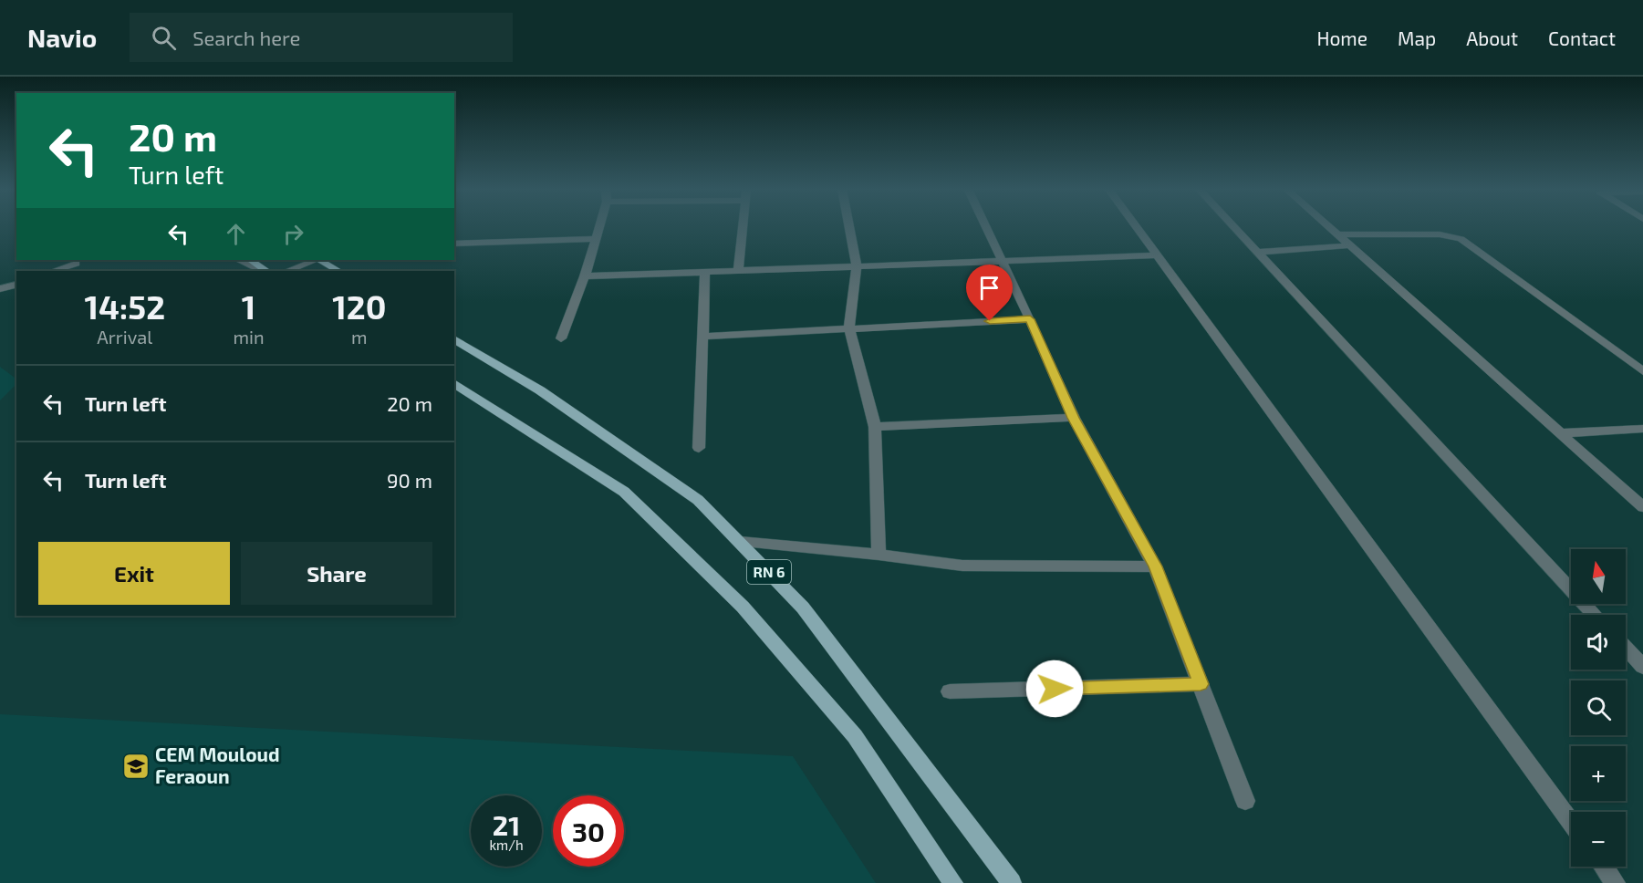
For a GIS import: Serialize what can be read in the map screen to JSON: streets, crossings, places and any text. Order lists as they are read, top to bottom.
{
  "streets": {
    "main road": ["RN 6"]
  },
  "places": {
    "school or university": ["CEM Mouloud Feraoun"]
  },
  "north": "top",
  "page": {
    "header": "Navio",
    "search": "Search here",
    "nav": [
      "Home",
      "Map",
      "About",
      "Contact"
    ],
    "turn": ["20 m", "Turn left"],
    "eta": [
      "14:52",
      "Arrival",
      "1",
      "min",
      "120",
      "m"
    ],
    "list": [
      {
        "name": "Turn left",
        "value": "20 m"
      },
      {
        "name": "Turn left",
        "value": "90 m"
      }
    ],
    "buttons": ["Exit", "Share"],
    "map_buttons": ["+", "−"],
    "speed": "21 km/h",
    "limit": "30"
  }
}
